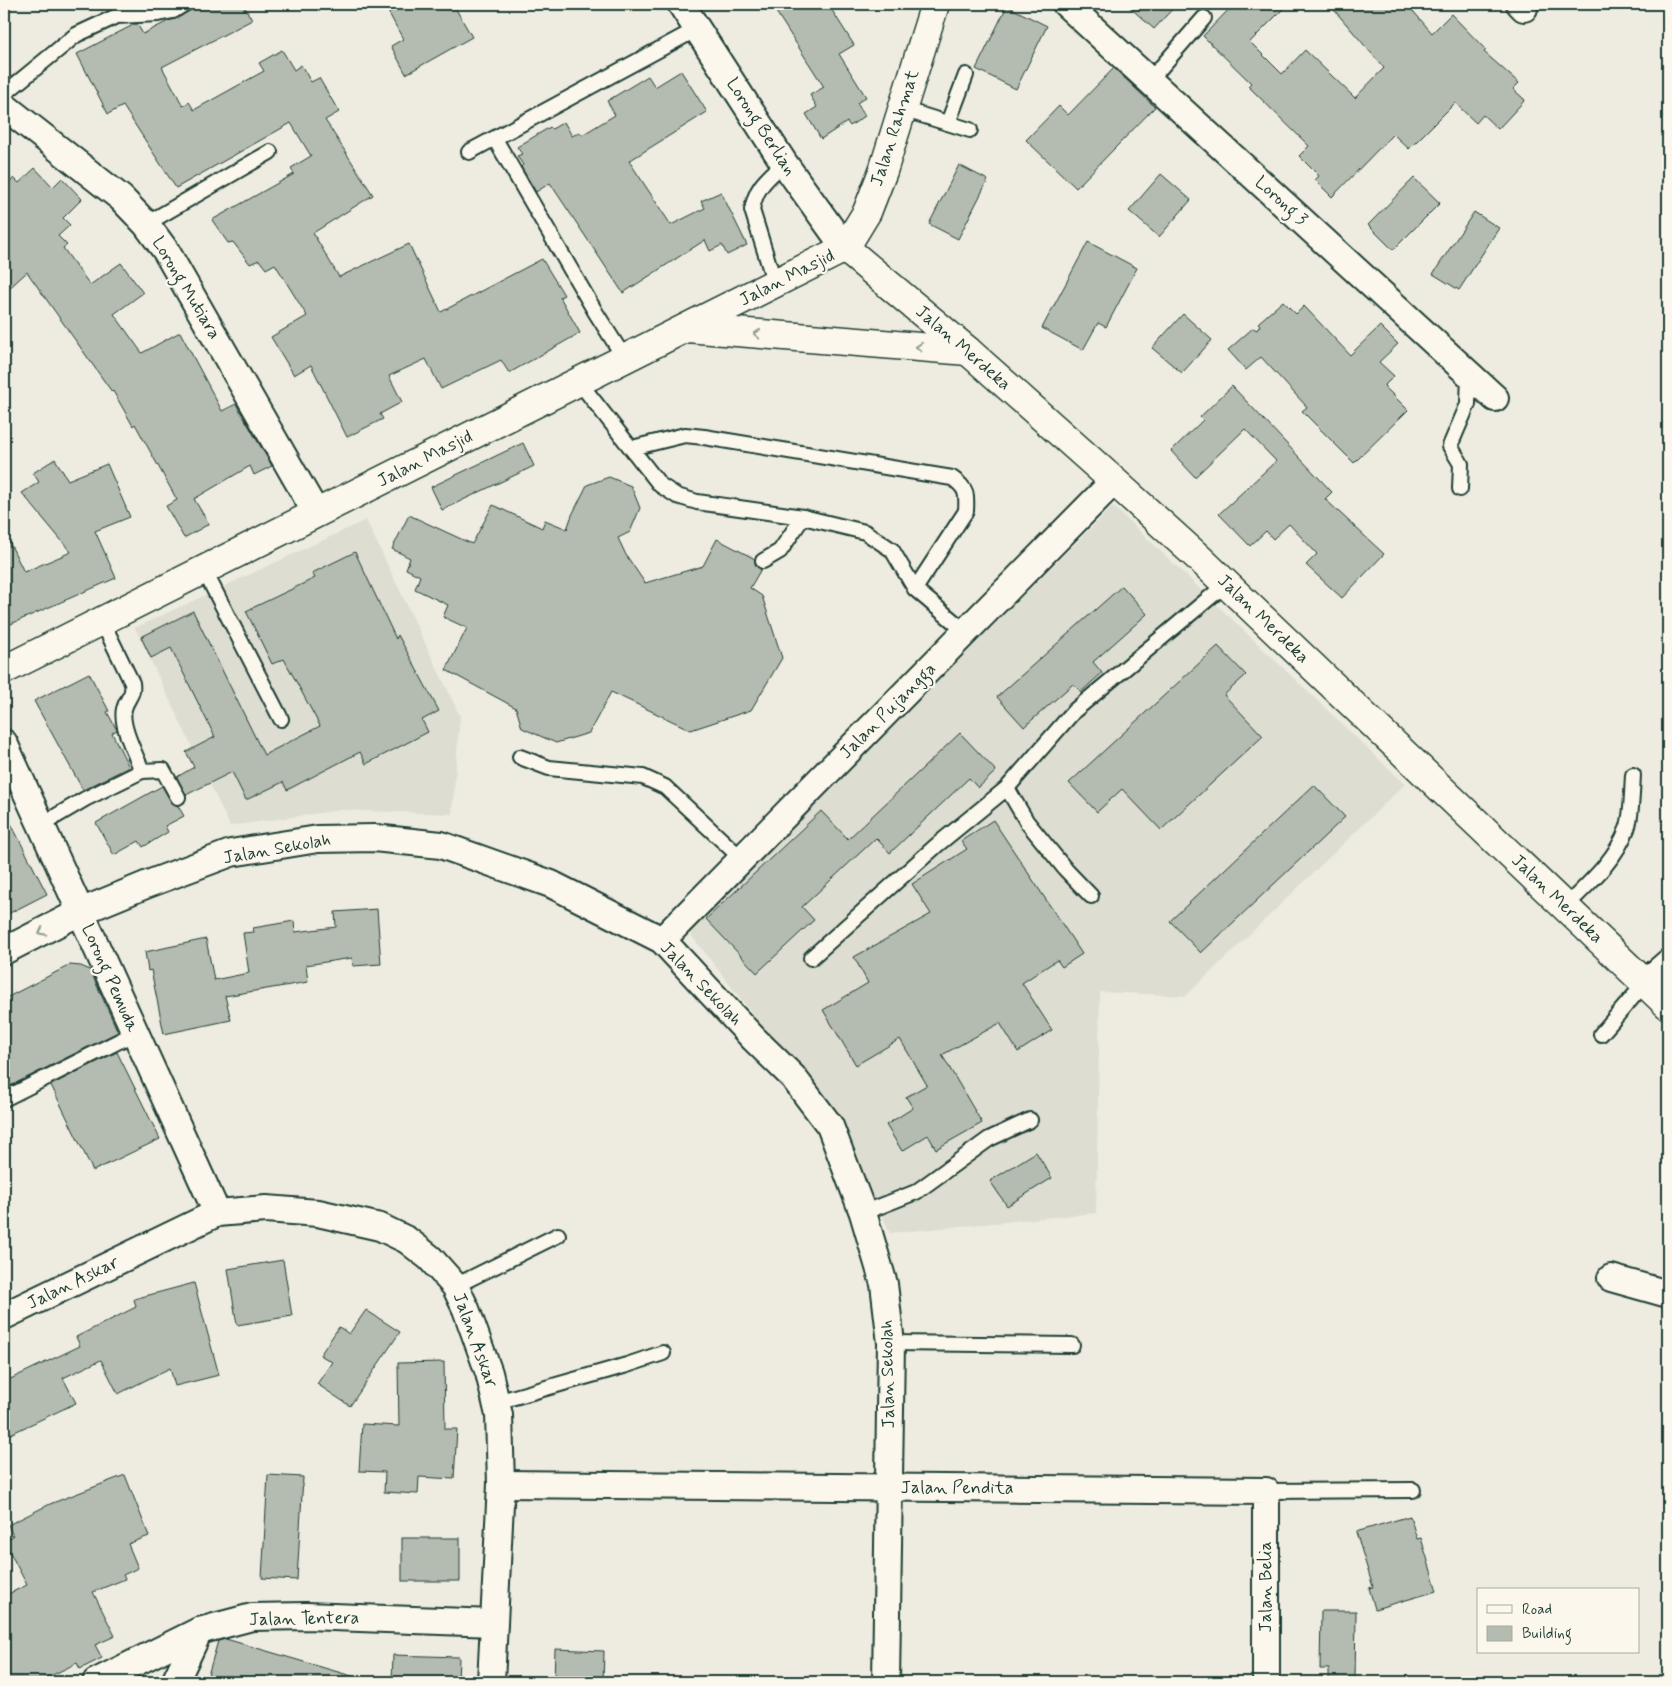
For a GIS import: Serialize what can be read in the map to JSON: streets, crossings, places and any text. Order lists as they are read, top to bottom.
{
  "streets": {
    "main road": ["Jalan Rahmat", "Jalan Masjid", "Jalan Merdeka"],
    "street": [
      "Lorong Berlian",
      "Lorong 3",
      "Lorong Mutiara",
      "Jalan Pujangga",
      "Jalan Sekolah",
      "Lorong Pemuda",
      "Jalan Askar",
      "Jalan Pendita",
      "Jalan Belia",
      "Jalan Tentera"
    ]
  },
  "crossings": [
    ["Lorong Berlian", "Jalan Rahmat"],
    ["Lorong Berlian", "Jalan Masjid"],
    ["Lorong Berlian", "Jalan Merdeka"],
    ["Jalan Rahmat", "Jalan Masjid"],
    ["Jalan Rahmat", "Jalan Merdeka"],
    ["Jalan Masjid", "Lorong Mutiara"],
    ["Jalan Masjid", "Jalan Merdeka"],
    ["Jalan Merdeka", "Jalan Pujangga"],
    ["Jalan Pujangga", "Jalan Sekolah"],
    ["Jalan Sekolah", "Lorong Pemuda"],
    ["Jalan Sekolah", "Jalan Pendita"],
    ["Lorong Pemuda", "Jalan Askar"],
    ["Jalan Askar", "Jalan Pendita"],
    ["Jalan Askar", "Jalan Tentera"],
    ["Jalan Pendita", "Jalan Belia"]
  ],
  "legend": ["Road", "Building"]
}
